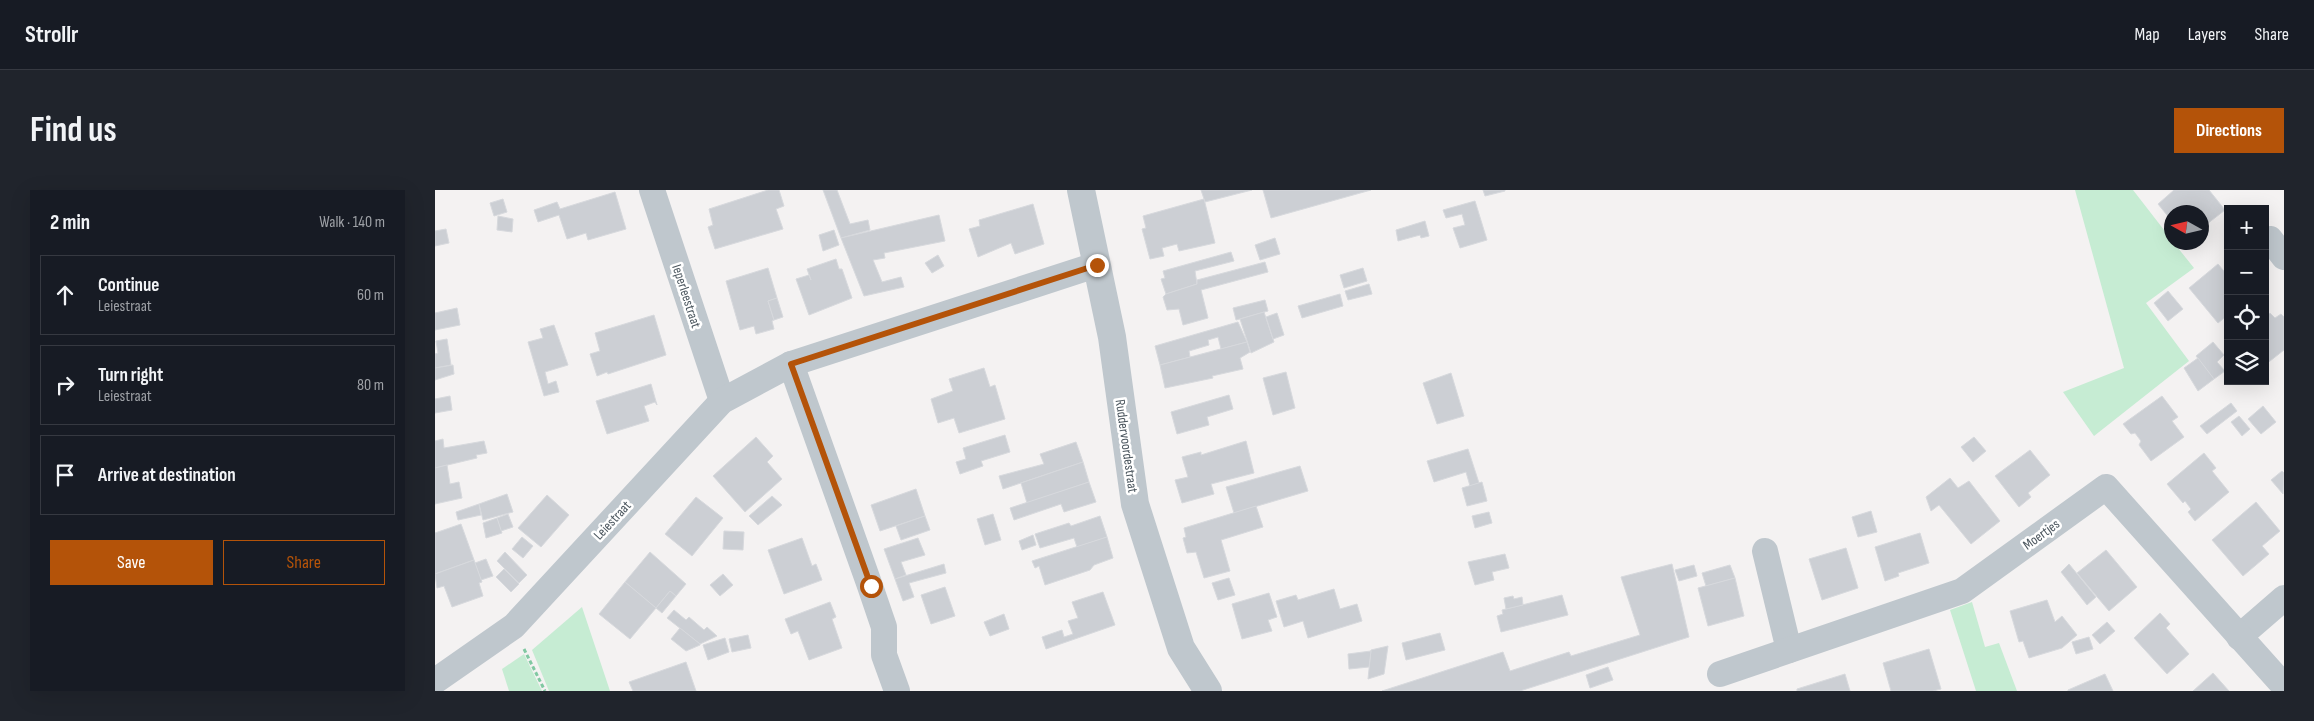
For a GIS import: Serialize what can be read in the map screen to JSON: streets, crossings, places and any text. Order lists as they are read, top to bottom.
{
  "streets": {
    "street": [
      "Ieperleestraat",
      "Ruddervoordestraat",
      "Leiestraat",
      "Moertjes"
    ]
  },
  "crossings": [
    ["Ieperleestraat", "Leiestraat"],
    ["Ruddervoordestraat", "Leiestraat"]
  ],
  "north": "left",
  "page": {
    "header": "Strollr",
    "nav": ["Map", "Layers", "Share"],
    "buttons": [
      "Directions",
      ["Save", "Share"]
    ],
    "title": "Find us",
    "heading": ["2 min", "Walk · 140 m"],
    "map_buttons": ["+", "−"],
    "list": [
      ["Continue", "Leiestraat", "60 m"],
      ["Turn right", "Leiestraat", "80 m"],
      "Arrive at destination"
    ]
  }
}
